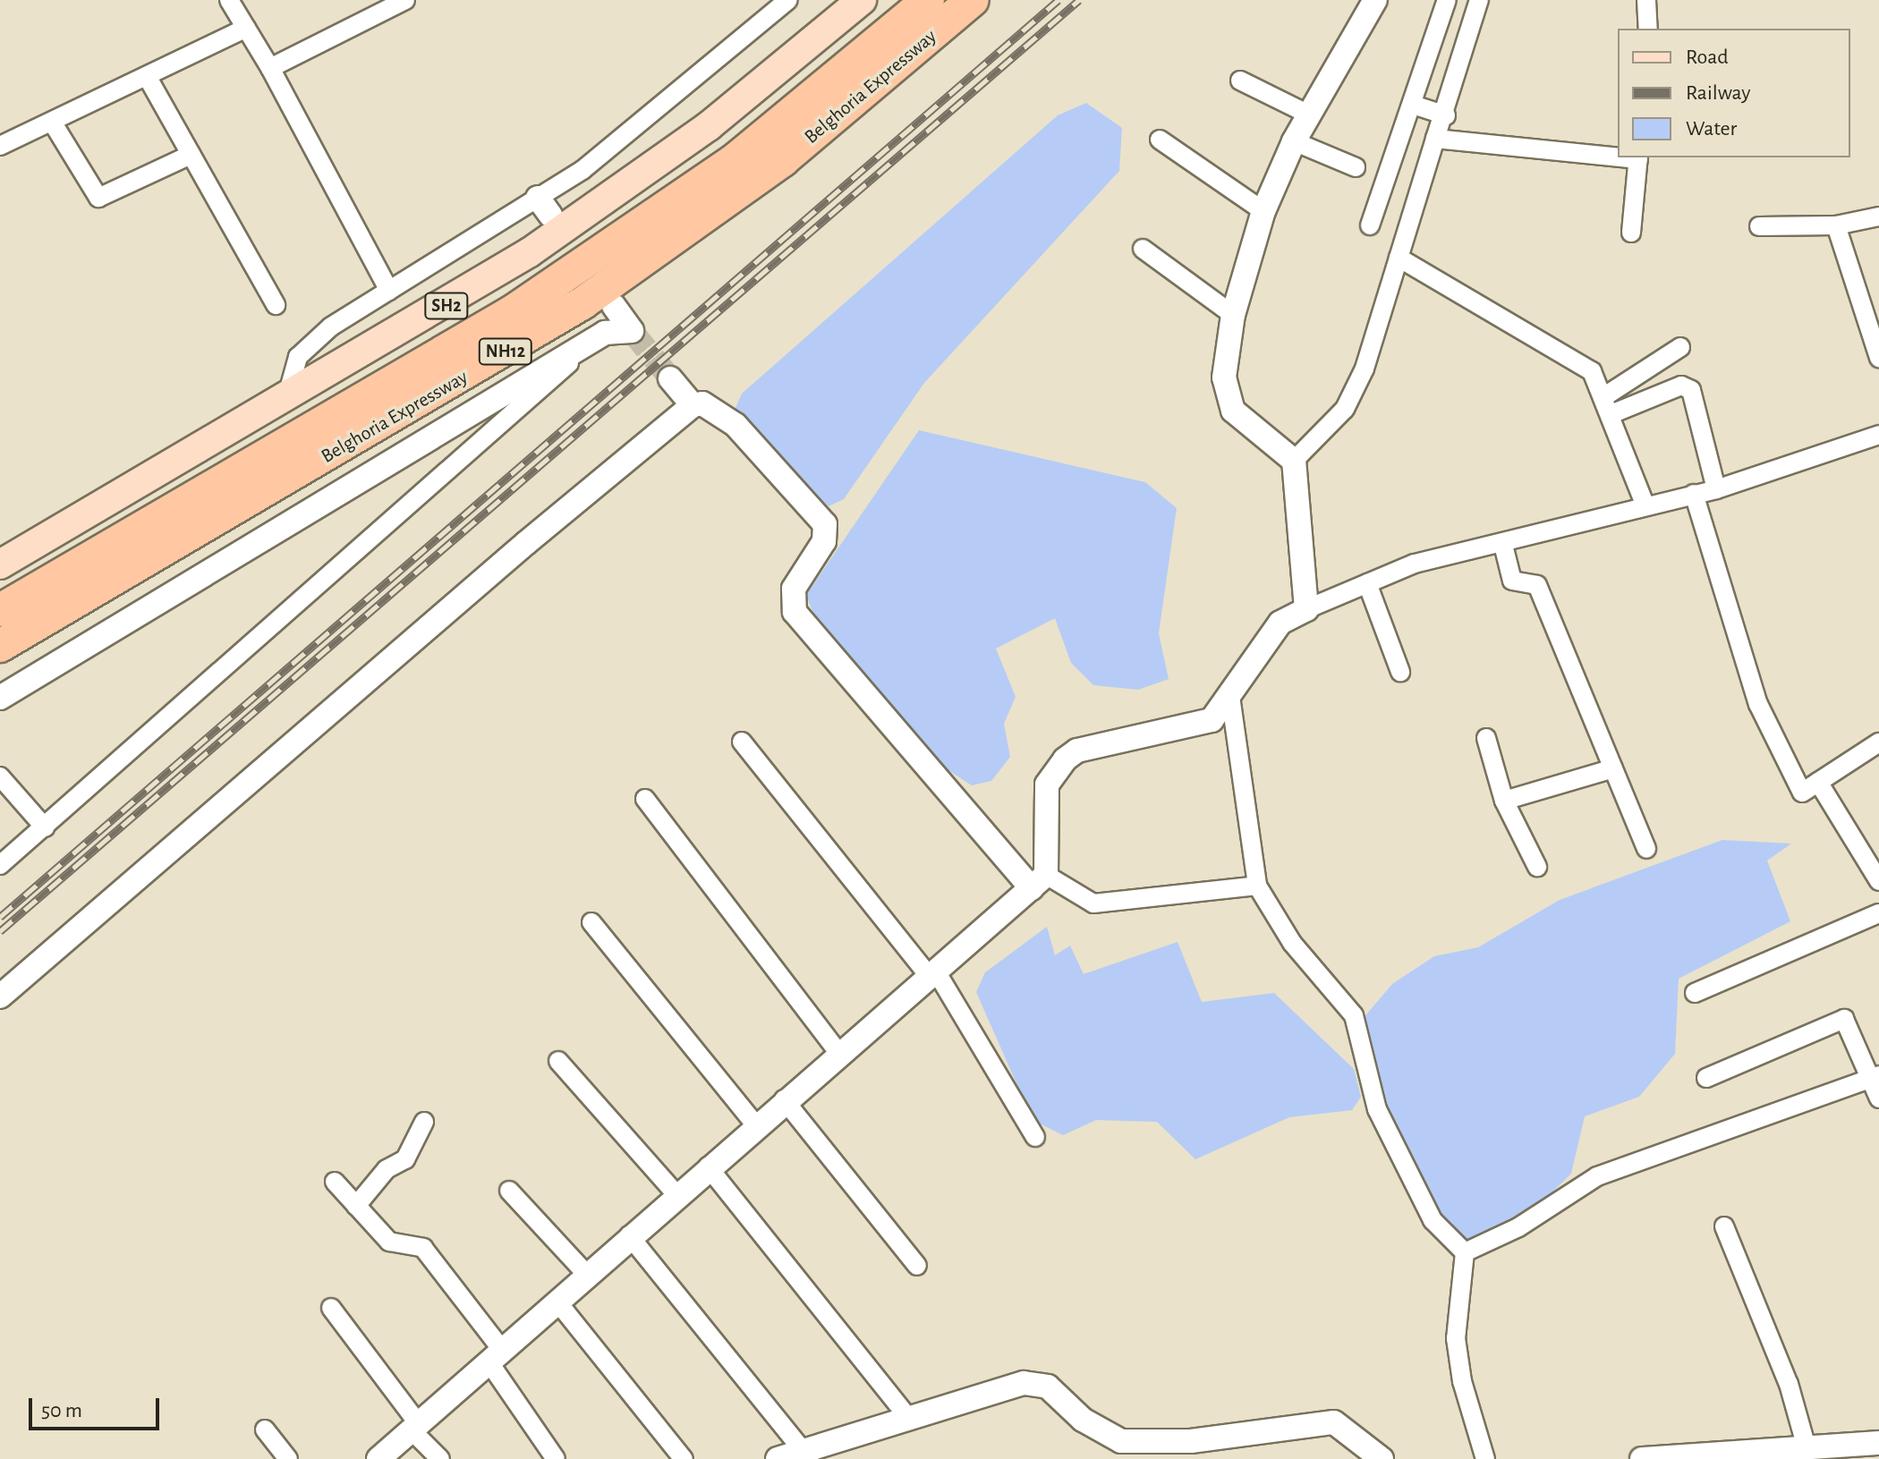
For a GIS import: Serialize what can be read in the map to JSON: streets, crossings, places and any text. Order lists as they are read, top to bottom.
{
  "streets": {
    "highway": ["Belghoria Expressway", "NH12"],
    "main road": ["SH2"]
  },
  "legend": ["Road", "Railway", "Water"],
  "scale_bar": "50 m"
}
